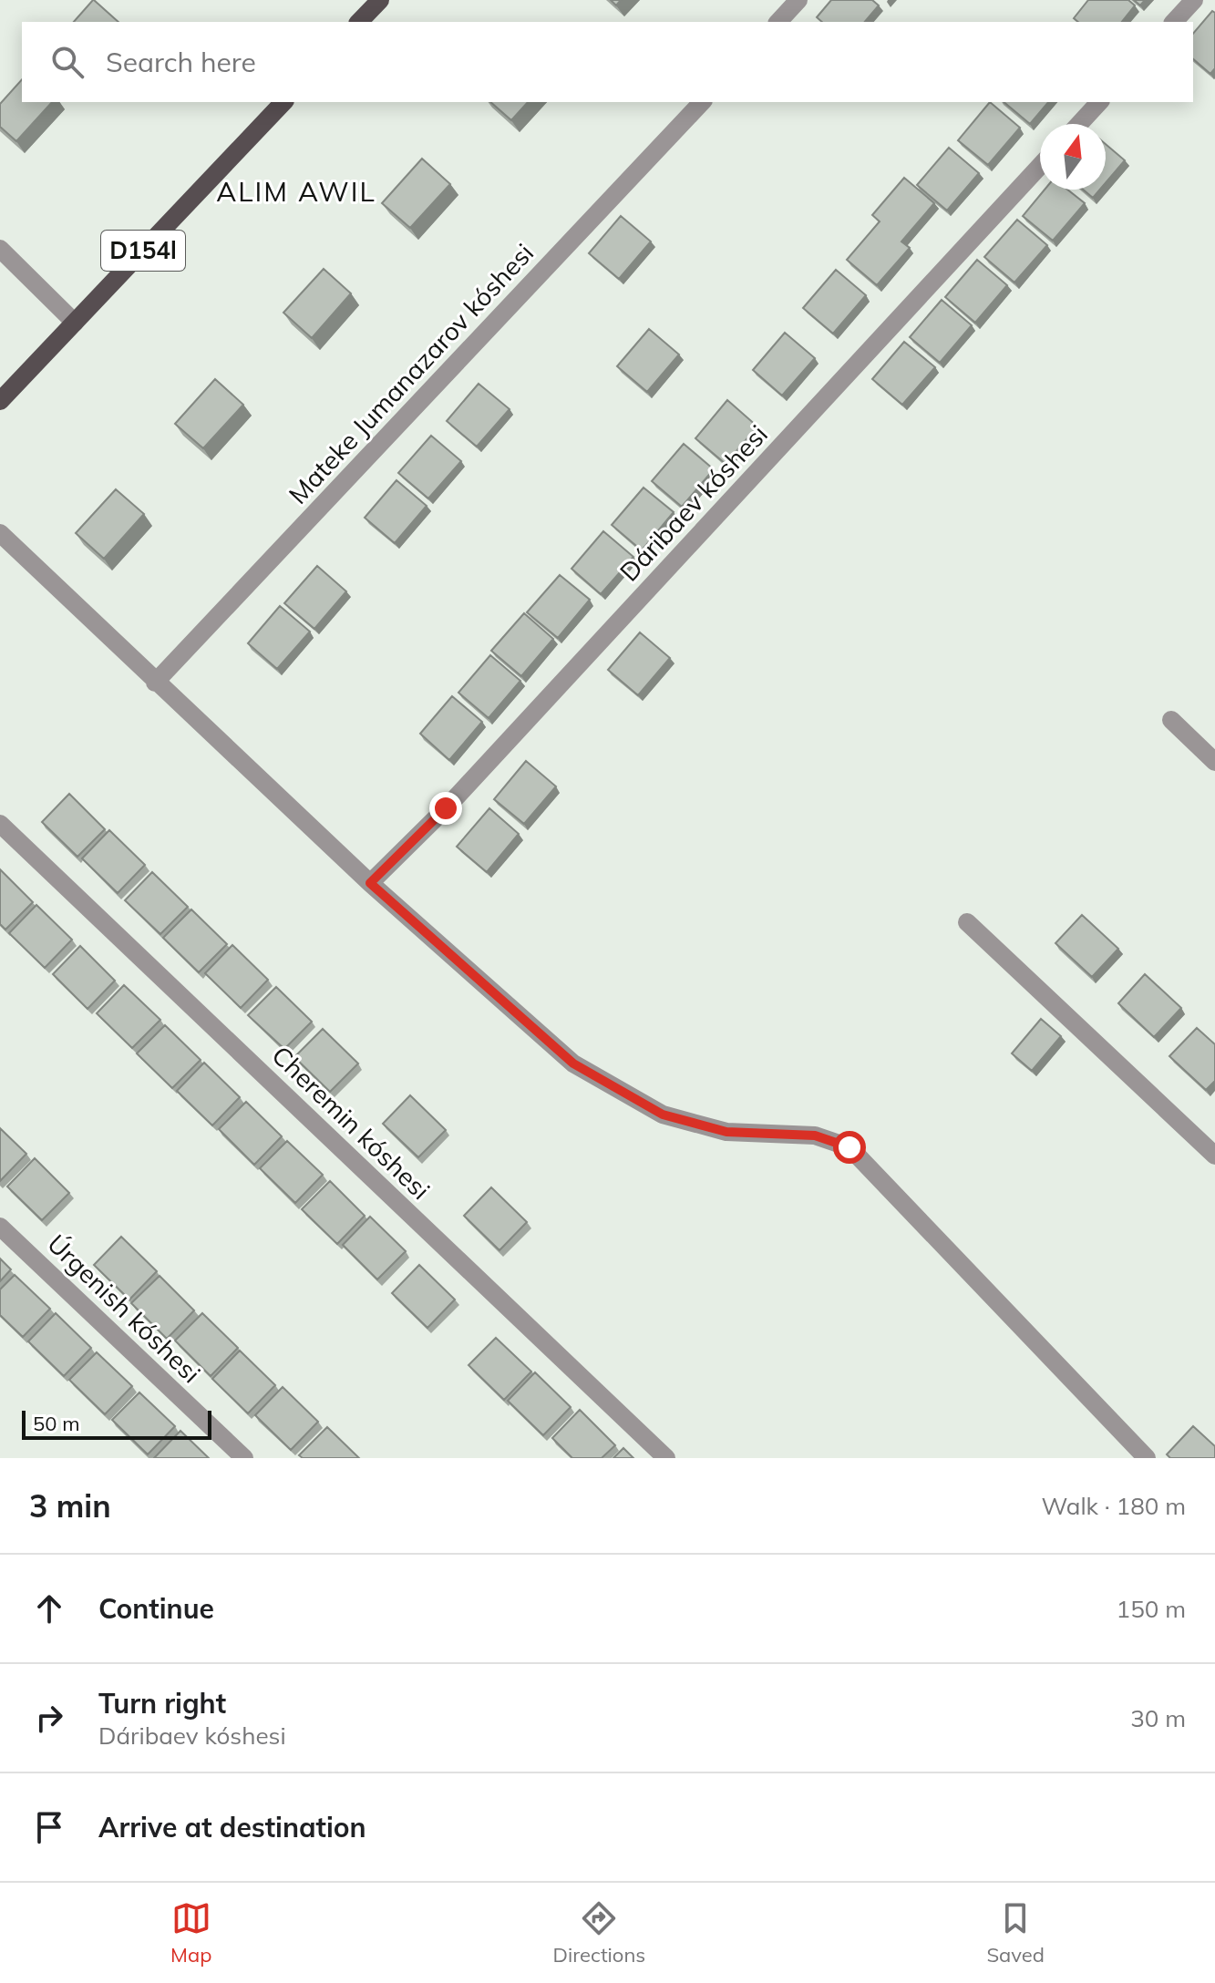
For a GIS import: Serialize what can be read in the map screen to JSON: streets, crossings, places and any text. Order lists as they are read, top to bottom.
{
  "streets": {
    "main road": ["D154l"],
    "street": [
      "Mateke Jumanazarov kóshesi",
      "Dáribaev kóshesi",
      "Cheremin kóshesi",
      "Úrgenish kóshesi"
    ]
  },
  "districts": ["ALIM AWIL"],
  "scale_bar": "50 m",
  "north": "top",
  "page": {
    "search": "Search here",
    "scale": "50 m",
    "heading": ["3 min", "Walk · 180 m"],
    "list": [
      ["Continue", "150 m"],
      ["Turn right", "Dáribaev kóshesi", "30 m"],
      "Arrive at destination"
    ],
    "nav": ["Map", "Directions", "Saved"]
  }
}
